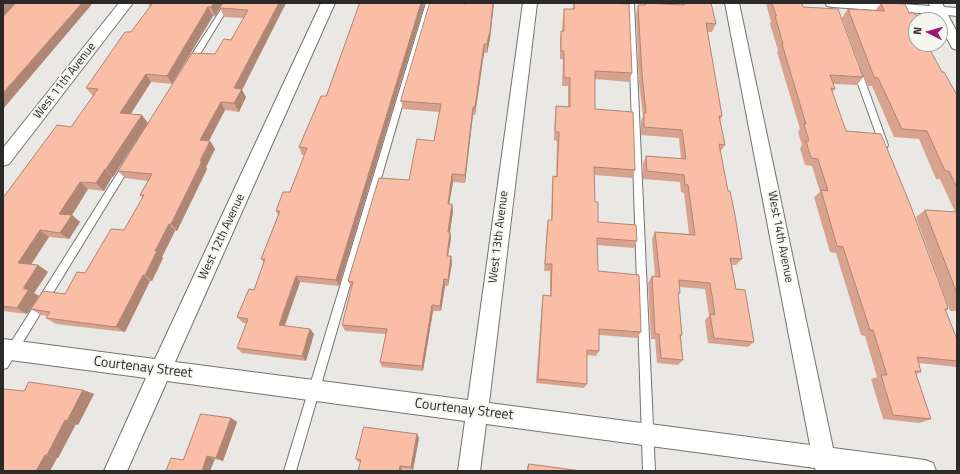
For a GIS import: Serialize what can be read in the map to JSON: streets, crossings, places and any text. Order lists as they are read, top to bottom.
{
  "streets": {
    "street": [
      "West 11th Avenue",
      "West 12th Avenue",
      "West 13th Avenue",
      "West 14th Avenue",
      "Courtenay Street"
    ]
  },
  "crossings": [
    ["West 12th Avenue", "Courtenay Street"],
    ["West 13th Avenue", "Courtenay Street"],
    ["West 14th Avenue", "Courtenay Street"]
  ],
  "north": "left"
}
